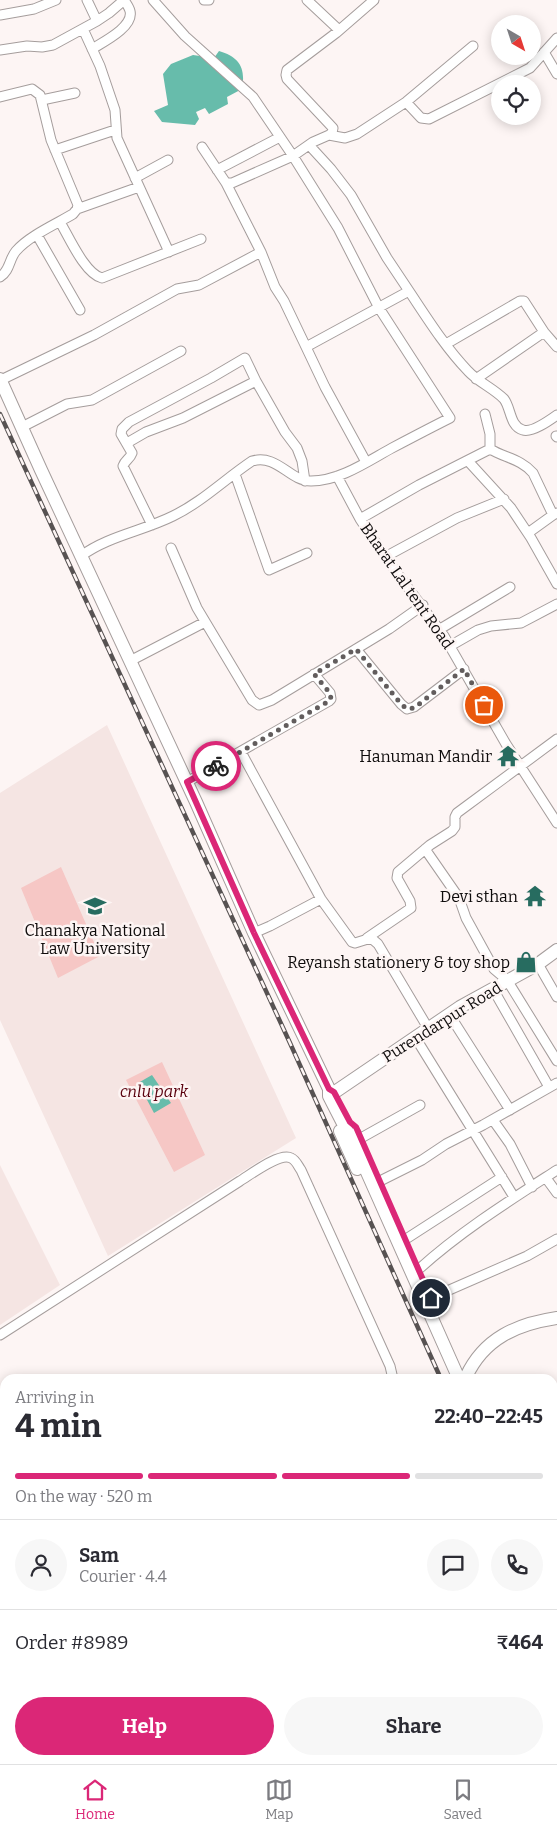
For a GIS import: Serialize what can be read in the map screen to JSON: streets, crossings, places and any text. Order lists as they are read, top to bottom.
{
  "streets": {
    "street": ["Bharat Lal tent Road", "Purendarpur Road"]
  },
  "parks": ["cnlu park"],
  "places": {
    "temple": ["Hanuman Mandir", "Devi sthan"],
    "school or university": ["Chanakya National Law University"],
    "shop": ["Reyansh stationery & toy shop"]
  },
  "north": "bottom right",
  "page": {
    "heading": ["4 min", "Arriving in", "22:40–22:45"],
    "panel": [
      "Sam",
      "Courier · 4.4",
      "Order #8989",
      "₹464"
    ],
    "bar": "On the way · 520 m",
    "buttons": ["Help", "Share"],
    "tabs": ["Home", "Map", "Saved"]
  }
}
